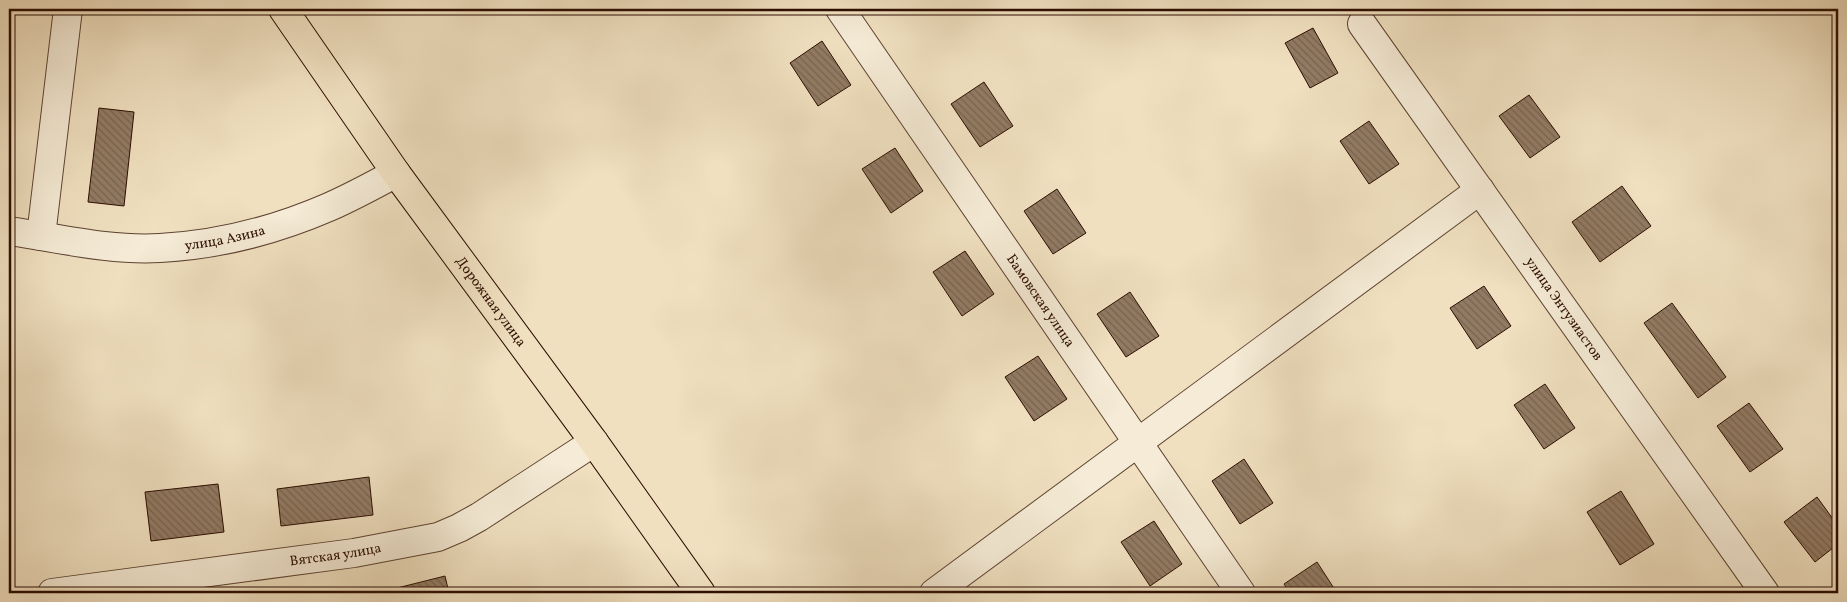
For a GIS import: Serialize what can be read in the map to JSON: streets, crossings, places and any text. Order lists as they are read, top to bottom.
{
  "streets": {
    "highway": ["Дорожная улица"],
    "street": [
      "улица Азина",
      "Бамовская улица",
      "улица Энтузиастов",
      "Вятская улица"
    ]
  },
  "crossings": [
    ["улица Азина", "Дорожная улица"],
    ["Дорожная улица", "Вятская улица"]
  ]
}
